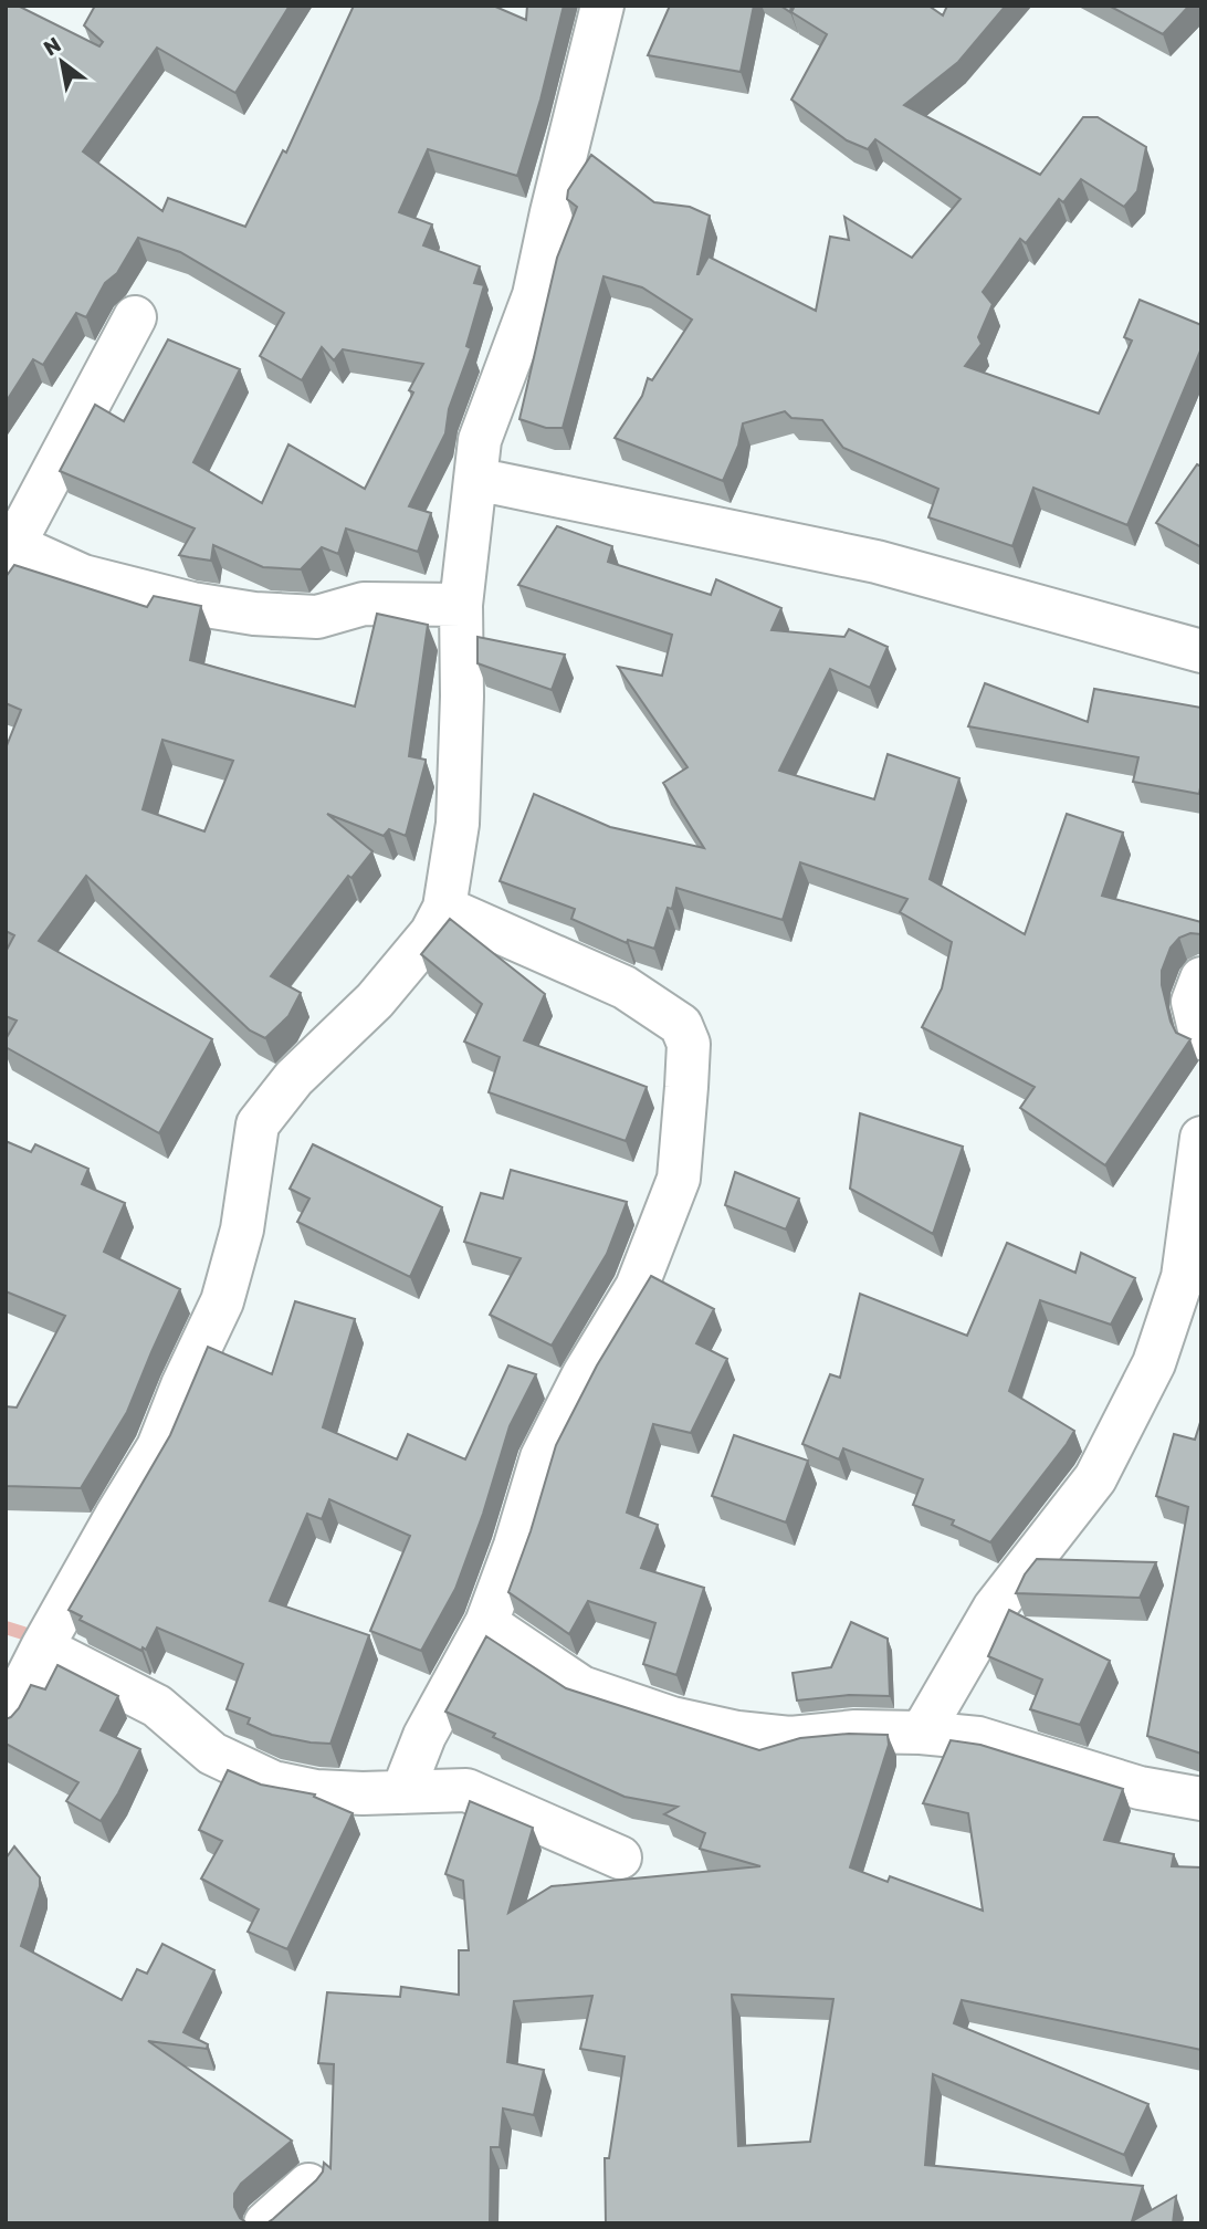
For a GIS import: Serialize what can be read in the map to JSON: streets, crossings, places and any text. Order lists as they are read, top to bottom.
{
  "north": "top left"
}
